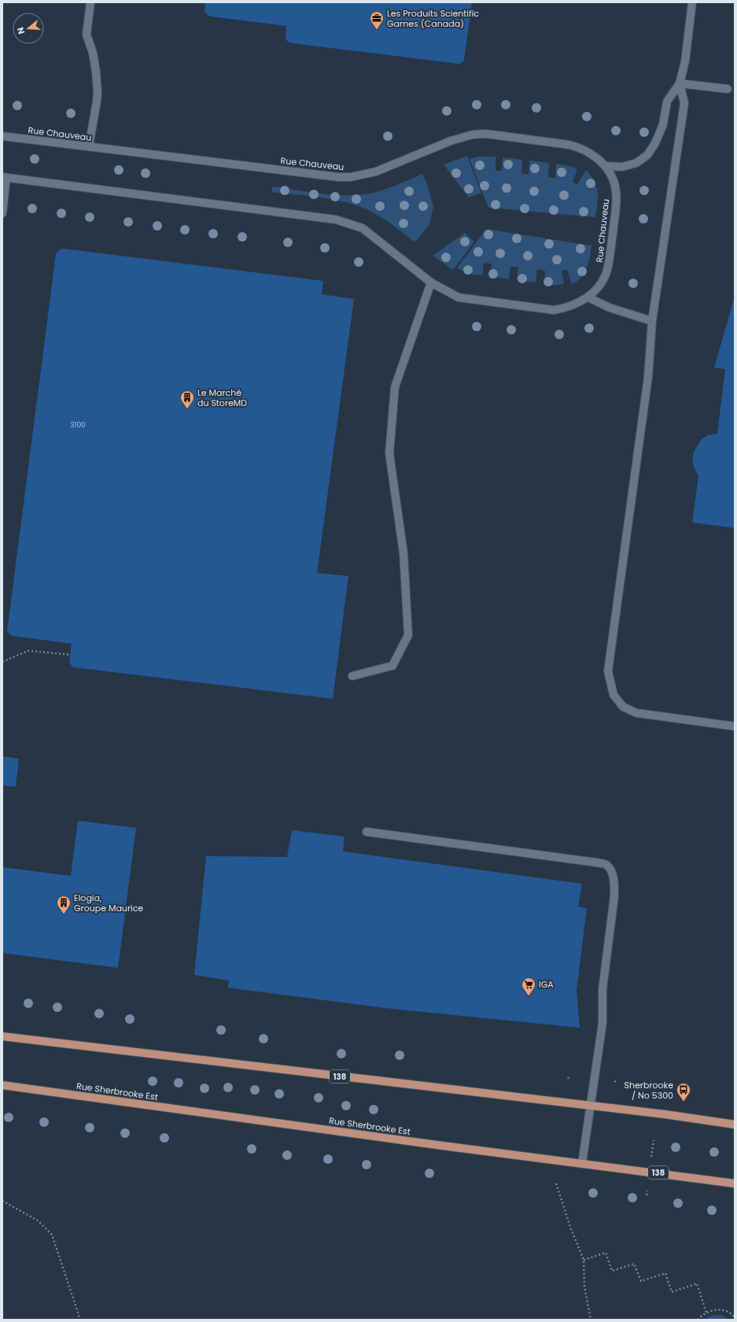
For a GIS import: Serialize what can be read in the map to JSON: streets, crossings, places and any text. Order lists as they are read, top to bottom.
{
  "streets": {
    "main road": ["138", "Rue Sherbrooke Est"],
    "street": ["Rue Chauveau"]
  },
  "places": {
    "office": ["Les Produits Scientific Games (Canada)"],
    "building": ["Le Marché du StoreMD", "Elogia, Groupe Maurice"],
    "supermarket": ["IGA"],
    "bus stop": ["Sherbrooke / No 5300"]
  },
  "house_numbers": ["3100"],
  "north": "left"
}
